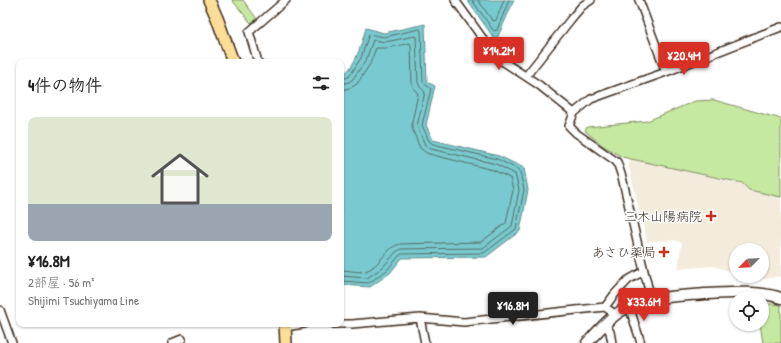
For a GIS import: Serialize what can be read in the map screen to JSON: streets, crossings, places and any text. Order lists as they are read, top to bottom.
{
  "places": {
    "health": ["三木山陽病院", "あさひ薬局"]
  },
  "north": "bottom left",
  "page": {
    "price": [
      "¥14.2M",
      "¥20.4M",
      "¥33.6M",
      "¥16.8M"
    ],
    "heading": "4件の物件",
    "list": [
      {
        "name": "¥16.8M",
        "note": "2部屋 · 56 m² · Shijimi Tsuchiyama Line"
      }
    ]
  }
}
